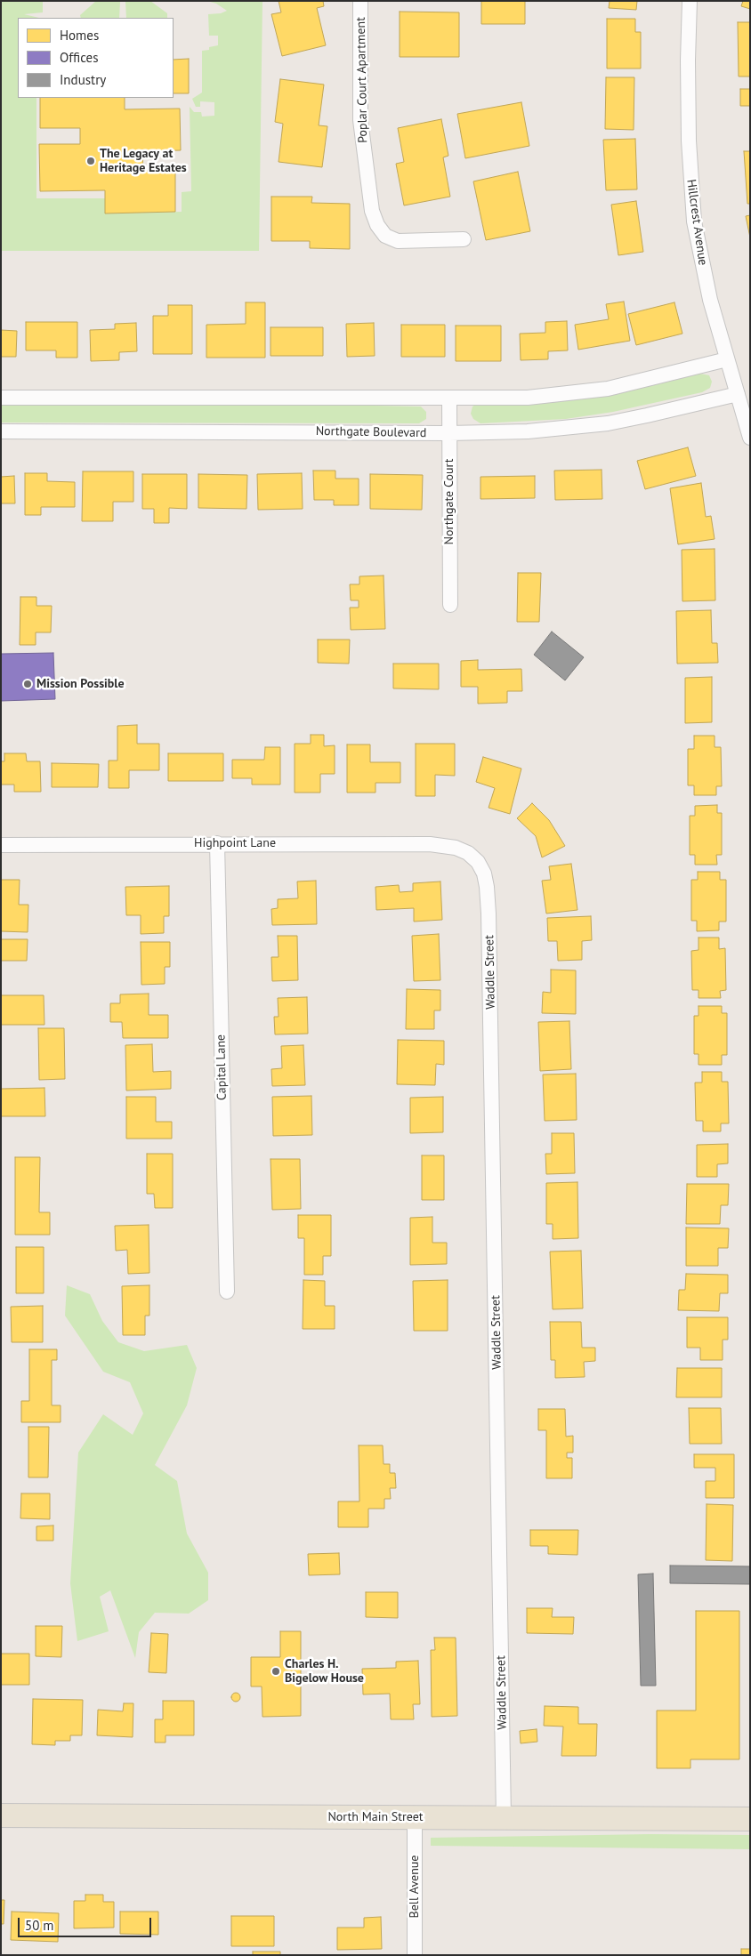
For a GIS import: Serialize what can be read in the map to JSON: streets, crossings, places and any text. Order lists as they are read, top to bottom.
{
  "streets": {
    "main road": ["North Main Street"],
    "street": [
      "Poplar Court Apartment",
      "Hillcrest Avenue",
      "Northgate Boulevard",
      "Northgate Court",
      "Highpoint Lane",
      "Waddle Street",
      "Capital Lane",
      "Bell Avenue"
    ]
  },
  "crossings": [
    ["Hillcrest Avenue", "Northgate Boulevard"],
    ["Northgate Boulevard", "Northgate Court"],
    ["Highpoint Lane", "Waddle Street"],
    ["Highpoint Lane", "Capital Lane"],
    ["Waddle Street", "North Main Street"],
    ["North Main Street", "Bell Avenue"]
  ],
  "places": ["The Legacy at Heritage Estates", "Mission Possible", "Charles H. Bigelow House"],
  "legend": ["Homes", "Offices", "Industry"],
  "scale_bar": "50 m"
}
